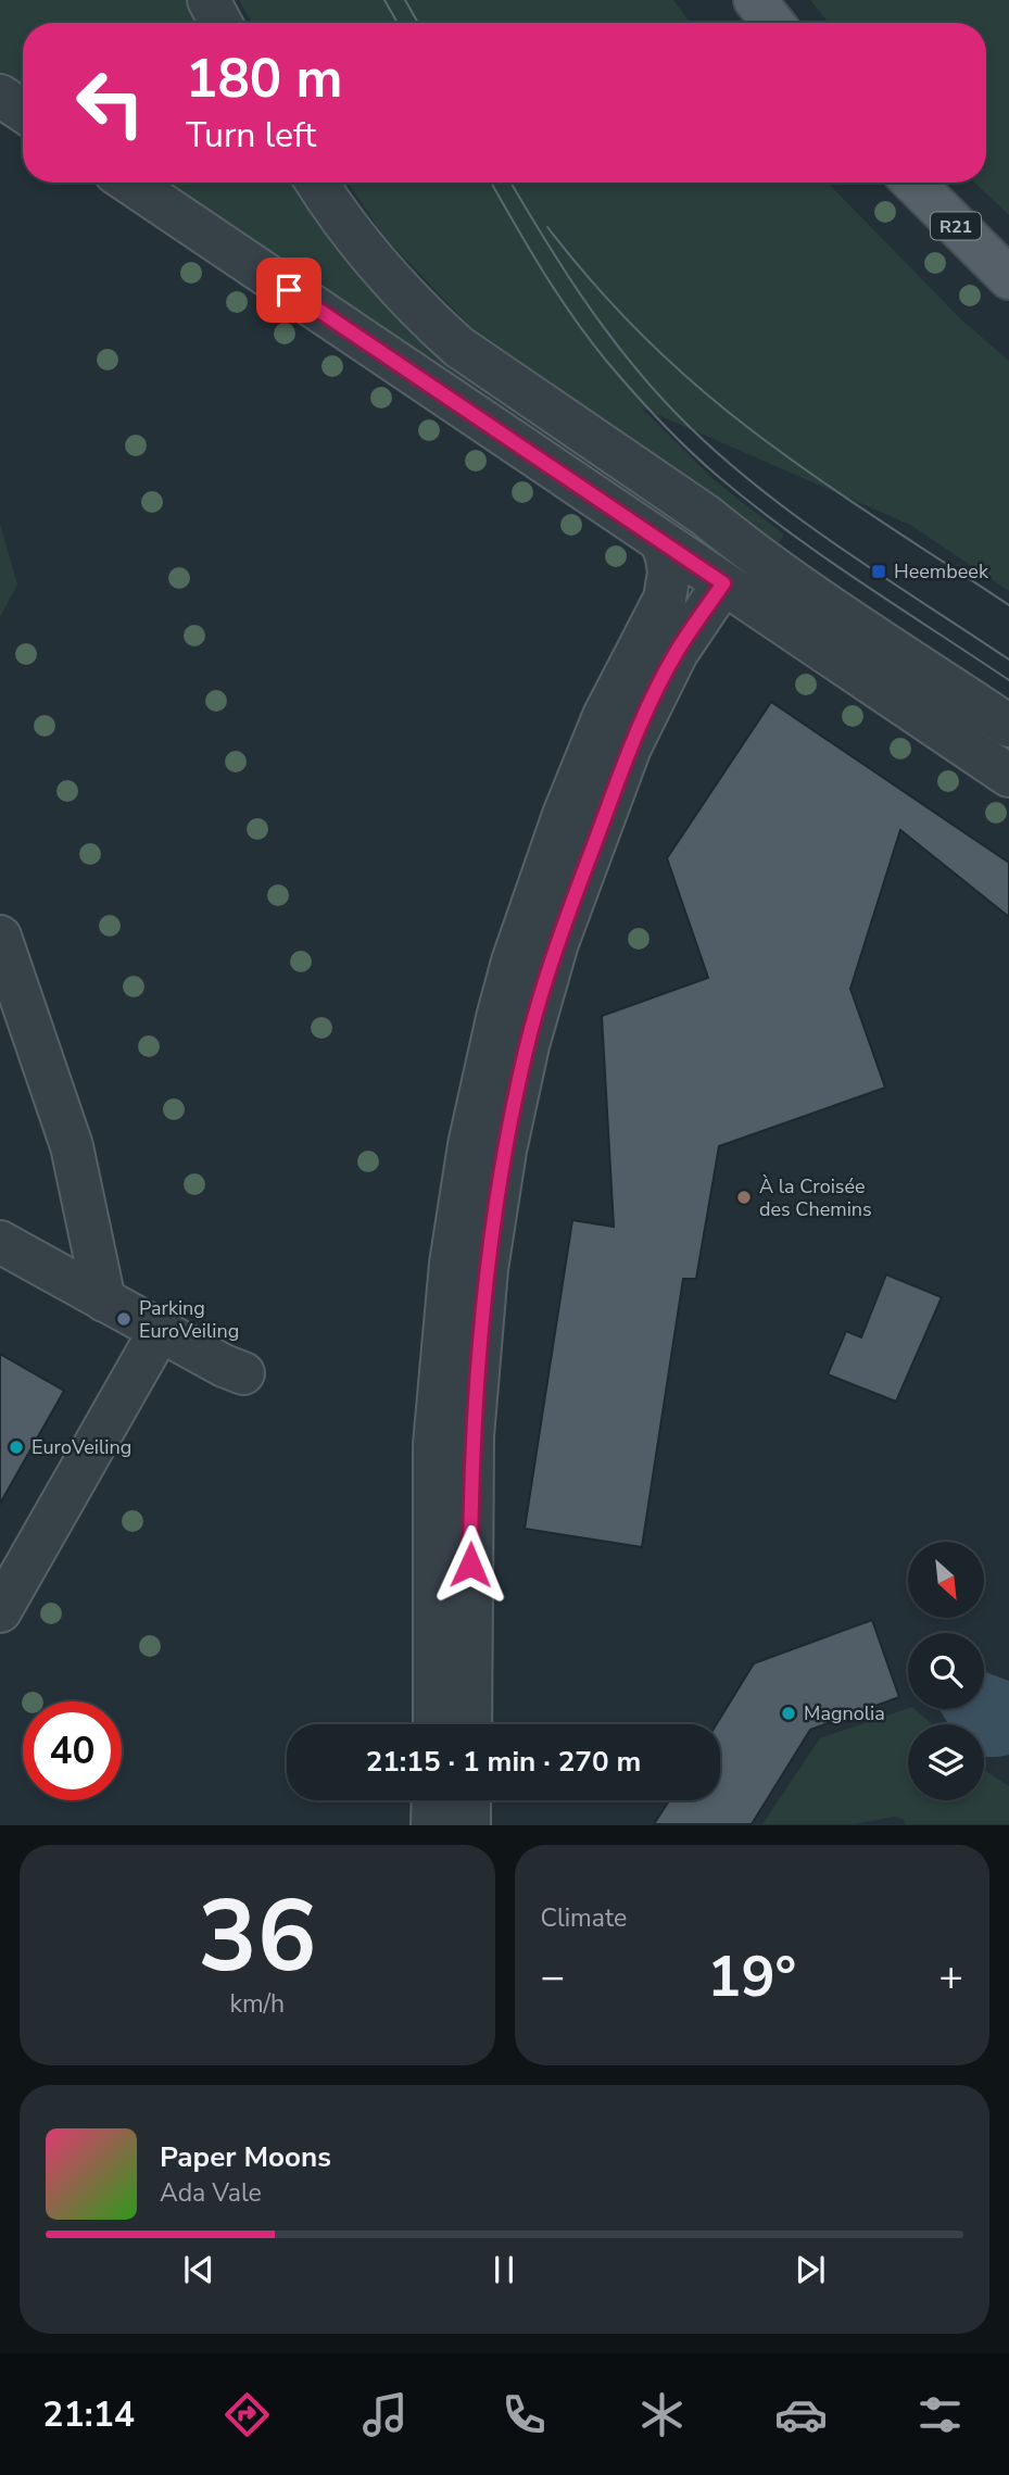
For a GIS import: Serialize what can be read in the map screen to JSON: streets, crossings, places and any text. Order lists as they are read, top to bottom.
{
  "streets": {
    "main road": ["R21"]
  },
  "places": {
    "transit": ["Heembeek"],
    "other": [
      "À la Croisée des Chemins",
      "Parking EuroVeiling",
      "EuroVeiling",
      "Magnolia"
    ]
  },
  "north": "bottom right",
  "page": {
    "turn": ["180 m", "Turn left"],
    "limit": "40",
    "trip": "21:15 · 1 min · 270 m",
    "tile": [
      ["36", "km/h"],
      "Climate"
    ],
    "heat": ["−", "19°", "+"],
    "song": ["Paper Moons", "Ada Vale"],
    "tabs": "21:14"
  }
}
